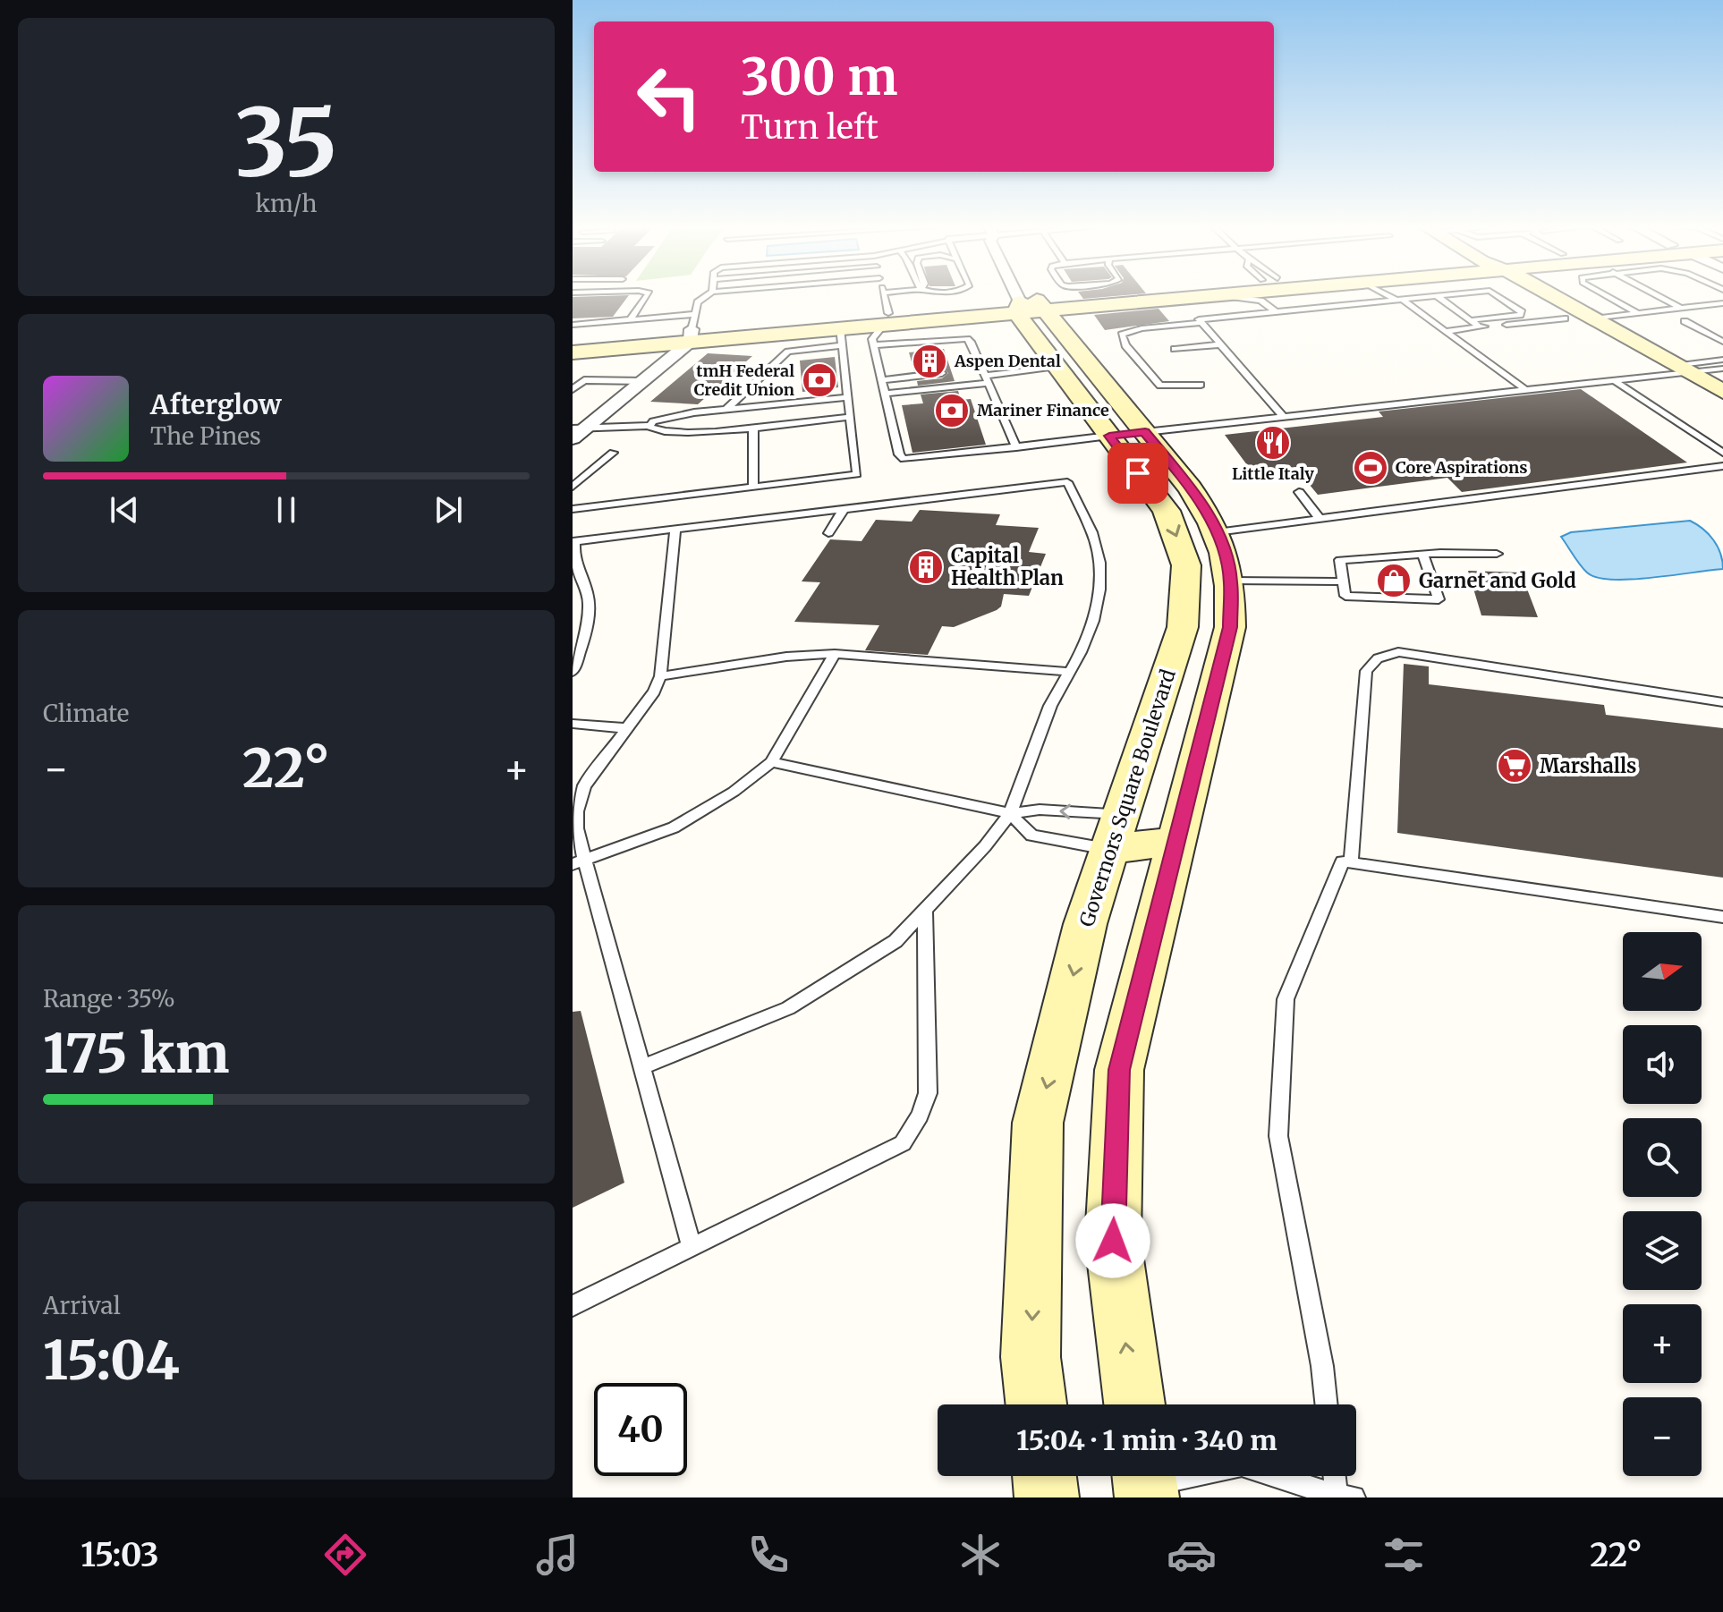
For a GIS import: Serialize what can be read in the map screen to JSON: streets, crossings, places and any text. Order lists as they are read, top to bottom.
{
  "streets": {
    "main road": ["Governors Square Boulevard"]
  },
  "places": {
    "building": ["Aspen Dental", "Capital Health Plan"],
    "bank": ["tmH Federal Credit Union", "Mariner Finance"],
    "restaurant": ["Little Italy"],
    "sports": ["Core Aspirations"],
    "shop": ["Garnet and Gold"],
    "supermarket": ["Marshalls"]
  },
  "north": "right",
  "page": {
    "tile": [
      ["35", "km/h"],
      "Climate",
      ["Range · 35%", "175 km"],
      ["Arrival", "15:04"]
    ],
    "turn": ["300 m", "Turn left"],
    "song": ["Afterglow", "The Pines"],
    "heat": ["−", "22°", "+"],
    "map_buttons": ["+", "−"],
    "limit": "40",
    "trip": "15:04 · 1 min · 340 m",
    "tabs": ["15:03", "22°"]
  }
}
